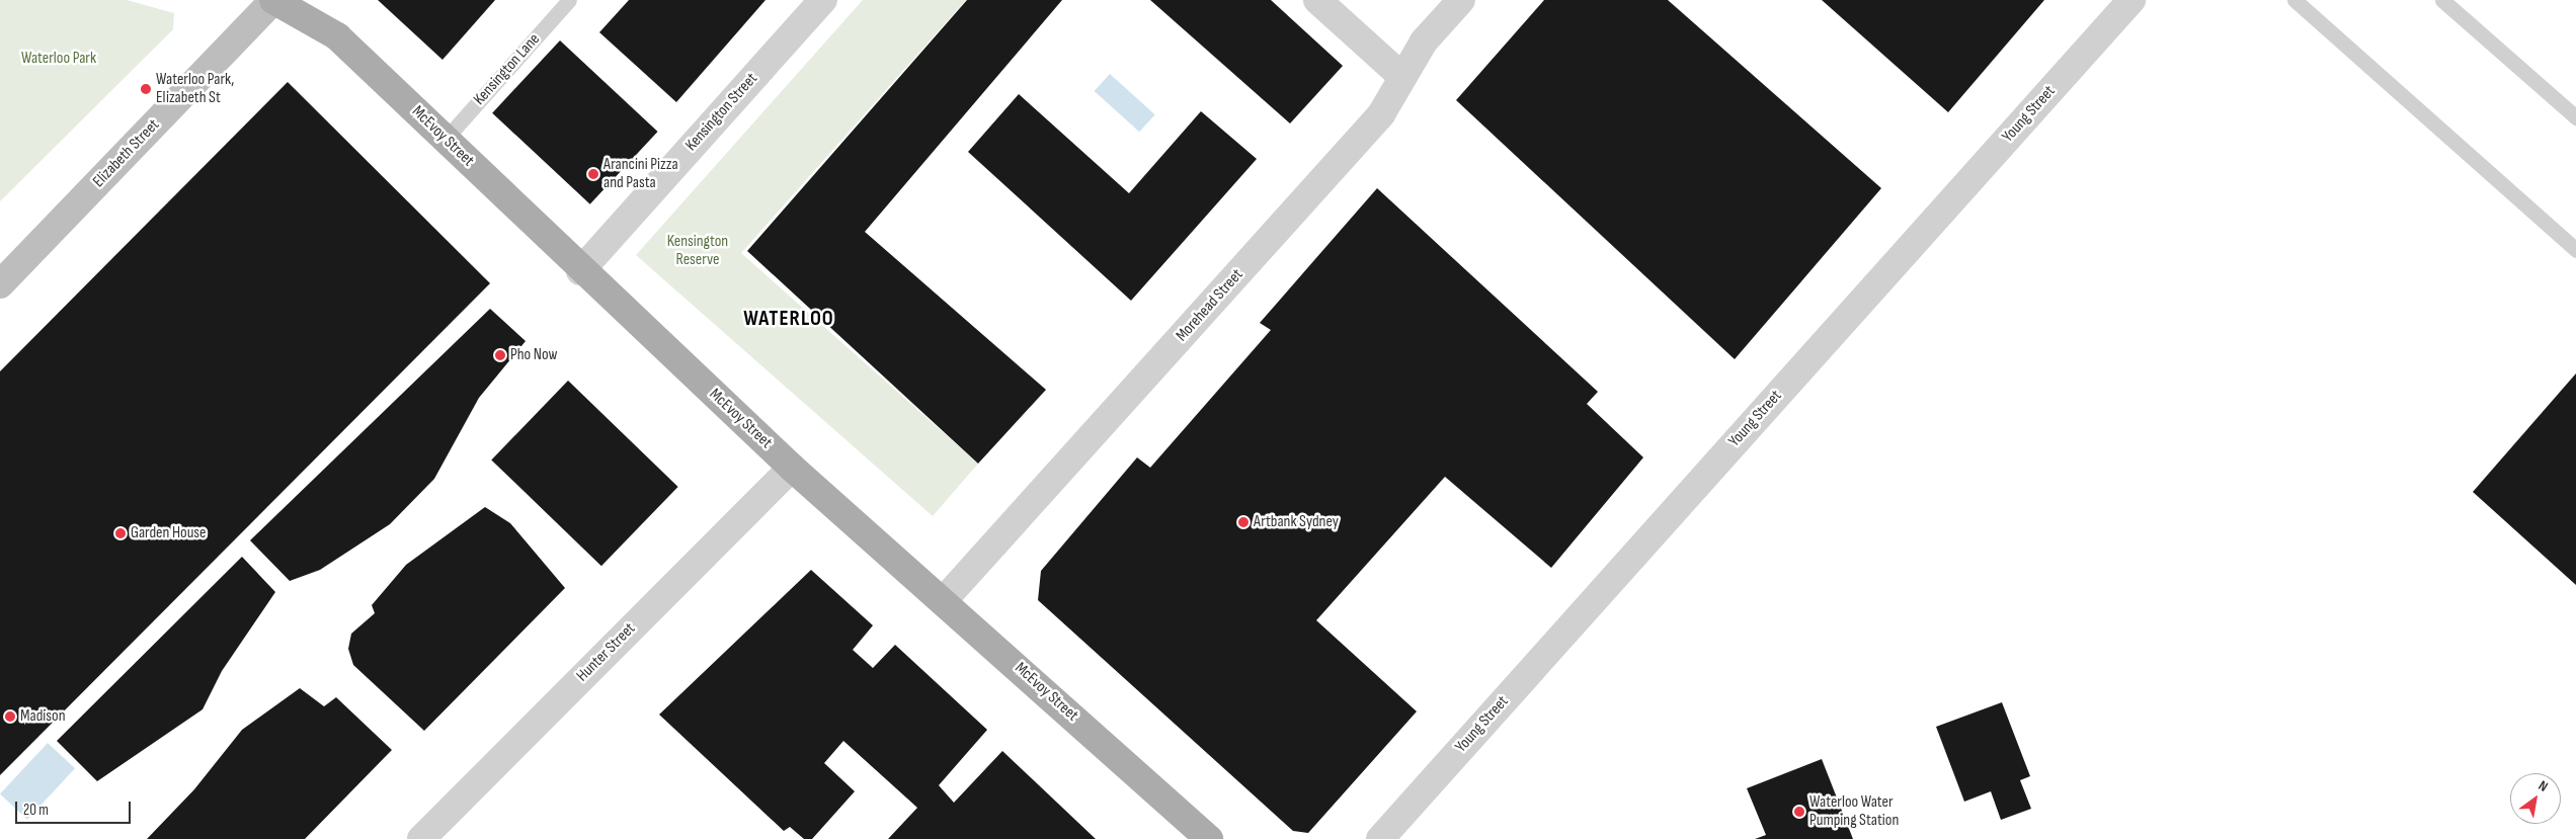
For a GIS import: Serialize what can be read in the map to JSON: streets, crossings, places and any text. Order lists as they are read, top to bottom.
{
  "streets": {
    "main road": ["McEvoy Street", "Elizabeth Street"],
    "street": [
      "Kensington Street",
      "Young Street",
      "Morehead Street",
      "Hunter Street"
    ],
    "lane": ["Kensington Lane"]
  },
  "crossings": [
    ["Kensington Lane", "McEvoy Street"],
    ["Kensington Street", "McEvoy Street"],
    ["McEvoy Street", "Elizabeth Street"],
    ["McEvoy Street", "Morehead Street"],
    ["McEvoy Street", "Hunter Street"]
  ],
  "districts": ["WATERLOO"],
  "parks": ["Waterloo Park", "Kensington Reserve"],
  "places": [
    "Waterloo Park, Elizabeth St",
    "Arancini Pizza and Pasta",
    "Pho Now",
    "Artbank Sydney",
    "Garden House",
    "Madison",
    "Waterloo Water Pumping Station"
  ],
  "scale_bar": "20 m",
  "north": "top right"
}
